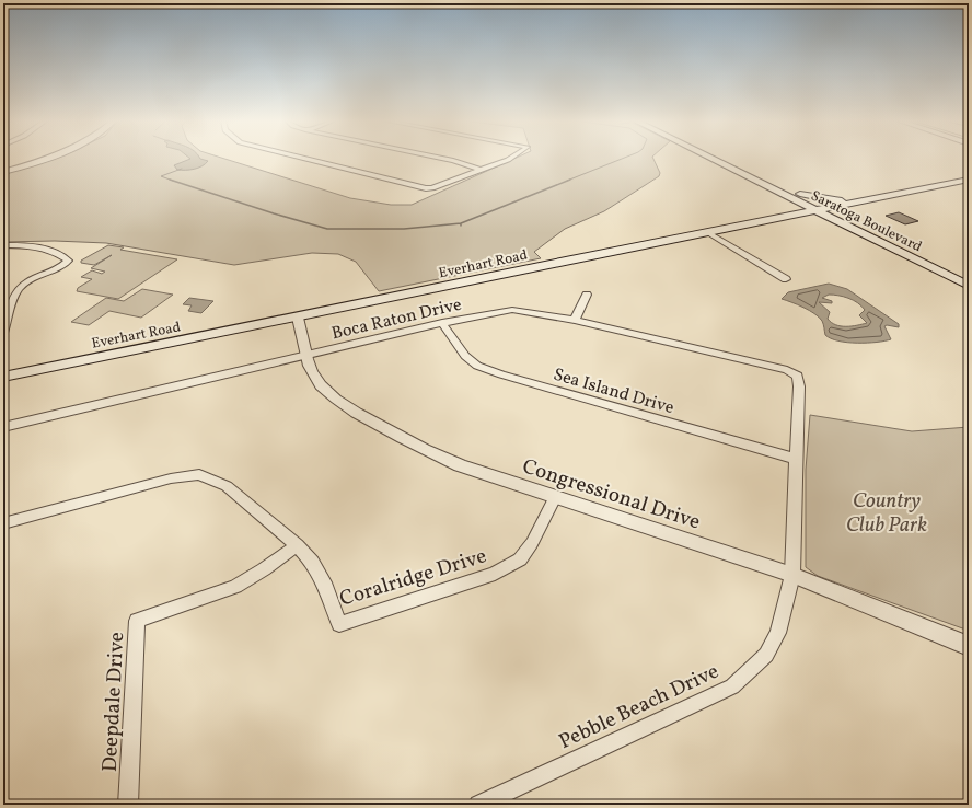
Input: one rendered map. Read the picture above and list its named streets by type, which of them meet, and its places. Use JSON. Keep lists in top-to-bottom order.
{
  "streets": {
    "main road": ["Saratoga Boulevard", "Everhart Road"],
    "street": [
      "Boca Raton Drive",
      "Sea Island Drive",
      "Congressional Drive",
      "Coralridge Drive",
      "Deepdale Drive",
      "Pebble Beach Drive"
    ]
  },
  "crossings": [
    ["Saratoga Boulevard", "Everhart Road"],
    ["Everhart Road", "Congressional Drive"],
    ["Boca Raton Drive", "Sea Island Drive"],
    ["Boca Raton Drive", "Congressional Drive"],
    ["Boca Raton Drive", "Pebble Beach Drive"],
    ["Sea Island Drive", "Pebble Beach Drive"],
    ["Congressional Drive", "Coralridge Drive"],
    ["Congressional Drive", "Pebble Beach Drive"],
    ["Coralridge Drive", "Deepdale Drive"]
  ],
  "parks": ["Country Club Park"]
}
